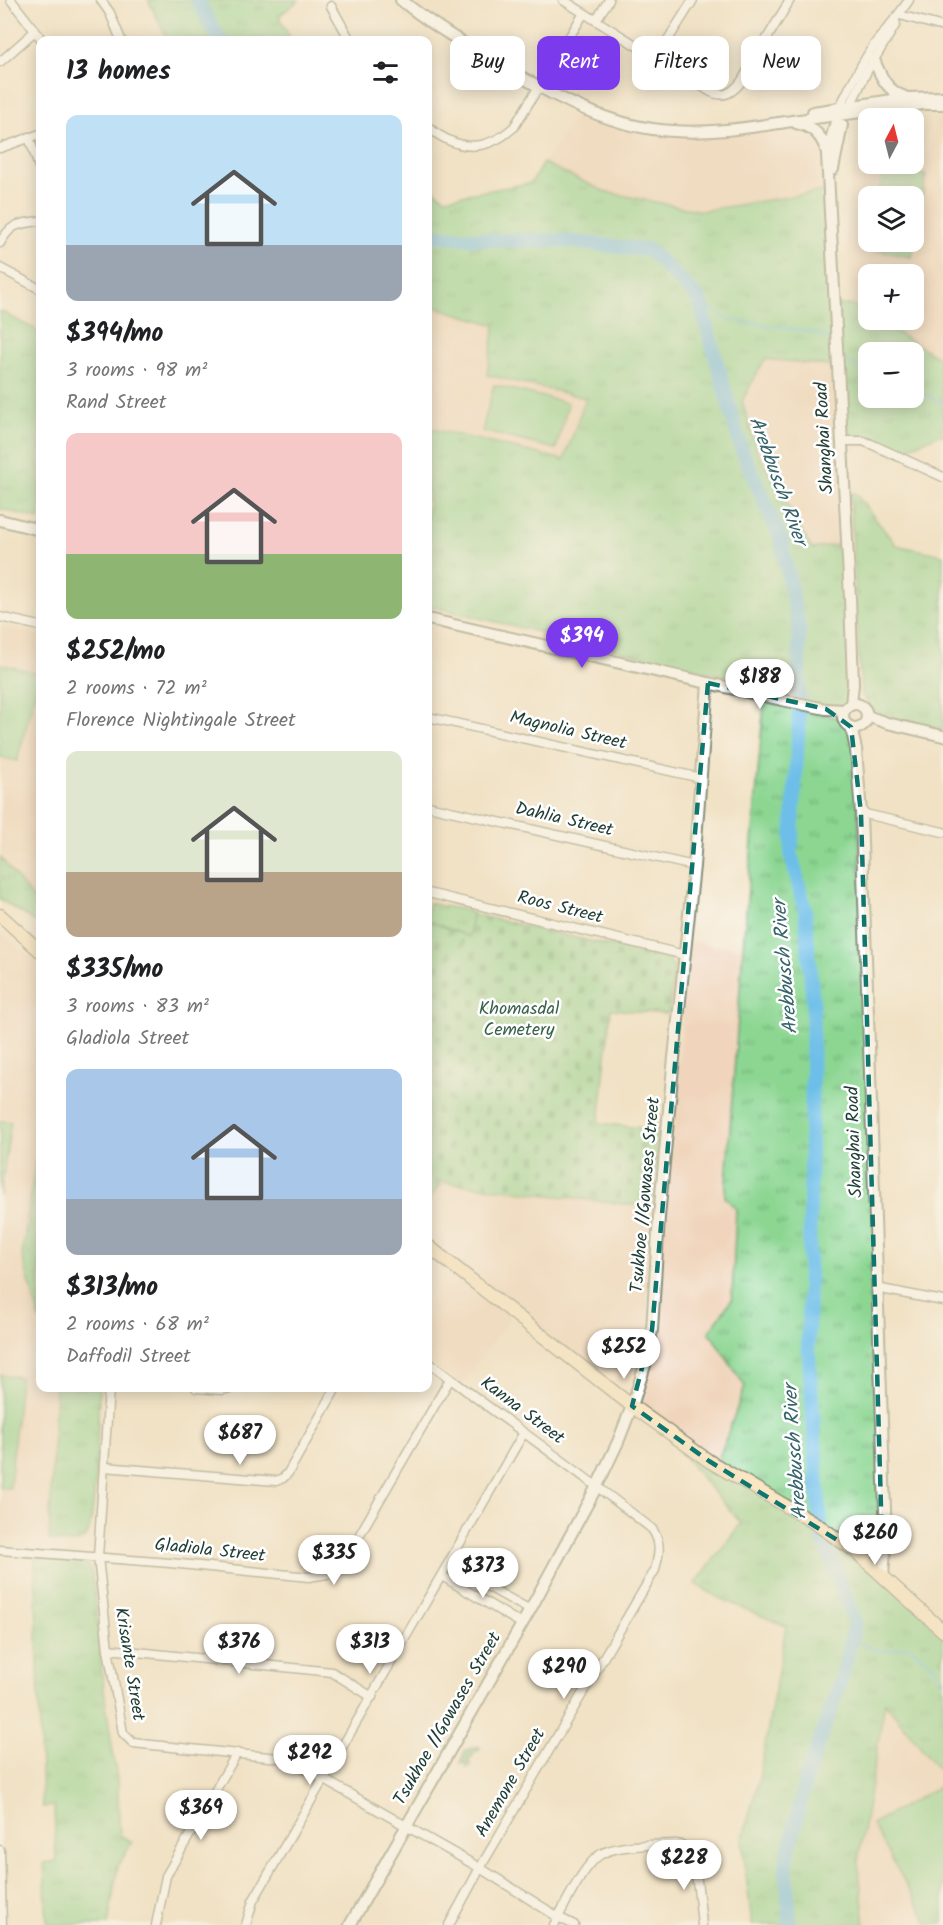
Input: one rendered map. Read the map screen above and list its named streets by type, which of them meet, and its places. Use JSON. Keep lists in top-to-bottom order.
{
  "streets": {
    "street": [
      "Shanghai Road",
      "Magnolia Street",
      "Dahlia Street",
      "Roos Street",
      "Tsukhoe //Gowases Street",
      "Kanna Street",
      "Gladiola Street",
      "Krisante Street",
      "Anemone Street"
    ]
  },
  "crossings": [
    ["Magnolia Street", "Tsukhoe //Gowases Street"],
    ["Dahlia Street", "Tsukhoe //Gowases Street"],
    ["Roos Street", "Tsukhoe //Gowases Street"],
    ["Tsukhoe //Gowases Street", "Kanna Street"],
    ["Tsukhoe //Gowases Street", "Krisante Street"],
    ["Tsukhoe //Gowases Street", "Anemone Street"],
    ["Kanna Street", "Gladiola Street"],
    ["Kanna Street", "Anemone Street"],
    ["Gladiola Street", "Krisante Street"],
    ["Krisante Street", "Anemone Street"]
  ],
  "water": ["Arebbusch River"],
  "parks": ["Khomasdal Cemetery"],
  "north": "top",
  "page": {
    "chip": [
      "Buy",
      "Rent",
      "Filters",
      "New"
    ],
    "heading": "13 homes",
    "map_buttons": ["+", "−"],
    "list": [
      {
        "name": "$394/mo",
        "note": "3 rooms · 98 m² · Rand Street"
      },
      {
        "name": "$252/mo",
        "note": "2 rooms · 72 m² · Florence Nightingale Street"
      },
      {
        "name": "$335/mo",
        "note": "3 rooms · 83 m² · Gladiola Street"
      },
      {
        "name": "$313/mo",
        "note": "2 rooms · 68 m² · Daffodil Street"
      }
    ],
    "price": [
      "$394",
      "$188",
      "$252",
      "$687",
      "$260",
      "$335",
      "$373",
      "$376",
      "$313",
      "$290",
      "$292",
      "$369",
      "$228"
    ]
  }
}
